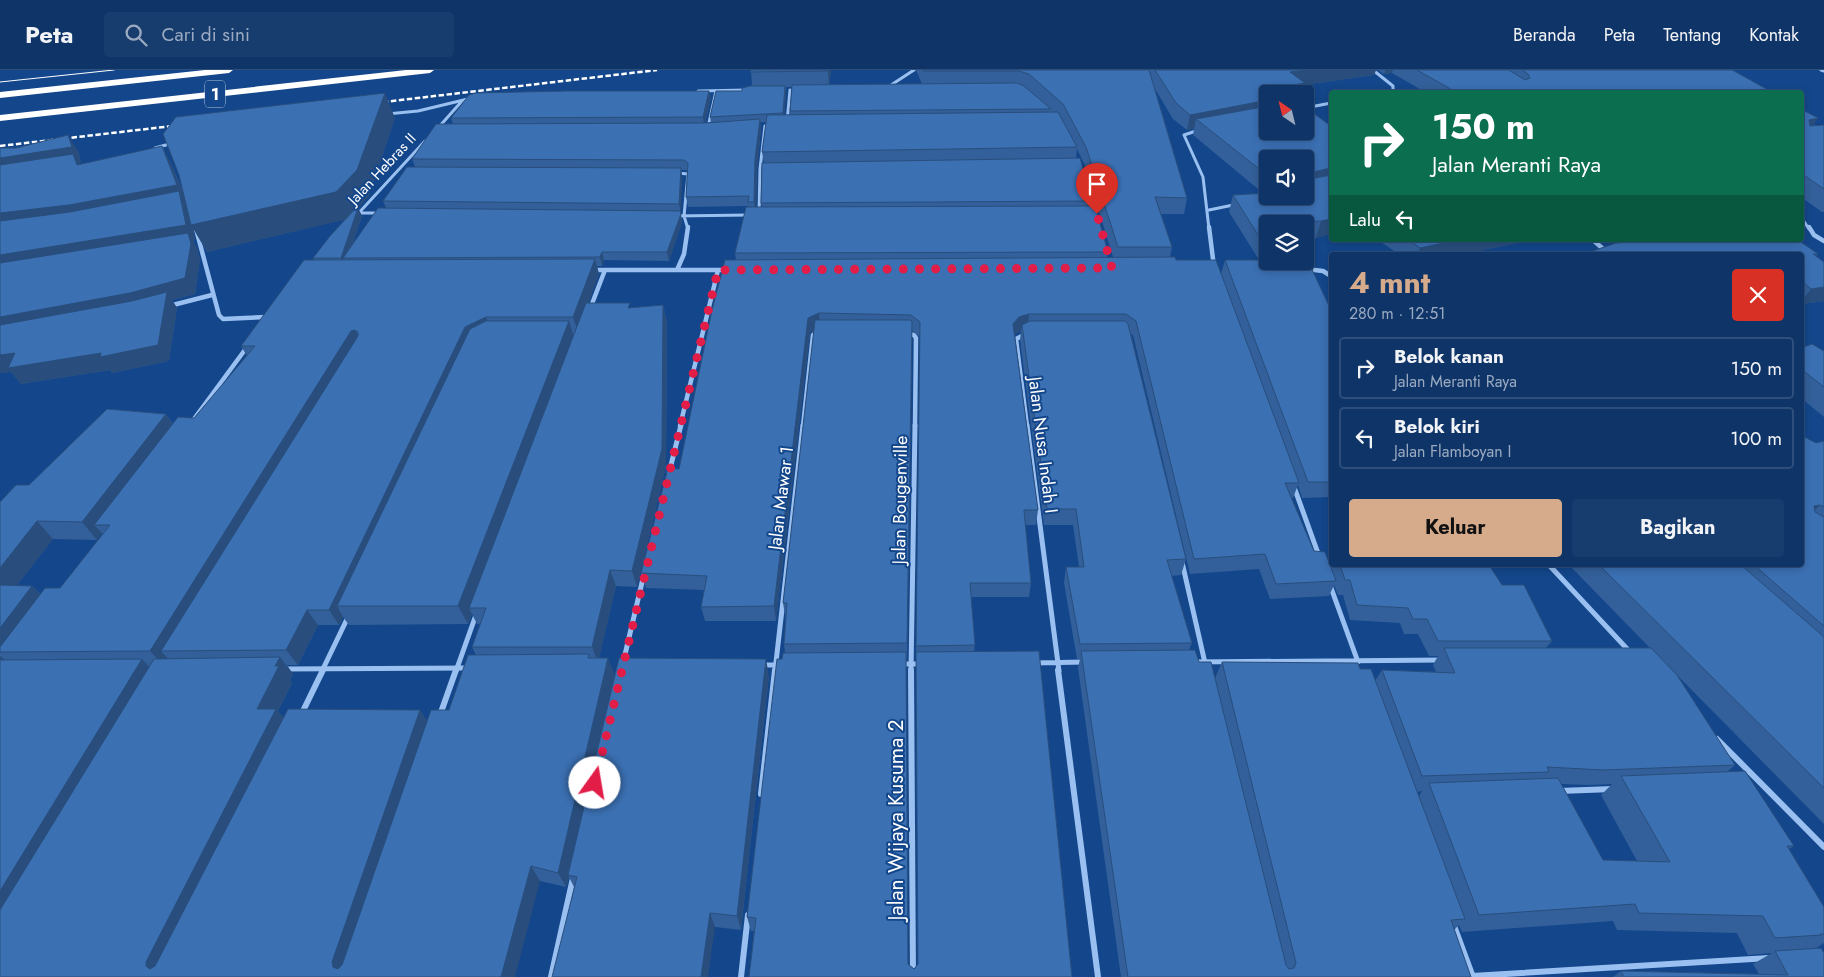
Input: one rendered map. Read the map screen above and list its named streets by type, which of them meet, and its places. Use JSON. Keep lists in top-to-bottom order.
{
  "streets": {
    "highway": ["1"],
    "street": [
      "Jalan Hebras II",
      "Jalan Nusa Indah I",
      "Jalan Mawar 1",
      "Jalan Bougenville",
      "Jalan Wijaya Kusuma 2"
    ]
  },
  "crossings": [
    ["Jalan Bougenville", "Jalan Wijaya Kusuma 2"]
  ],
  "north": "top left",
  "page": {
    "header": "Peta",
    "search": "Cari di sini",
    "nav": [
      "Beranda",
      "Peta",
      "Tentang",
      "Kontak"
    ],
    "turn": ["150 m", "Jalan Meranti Raya"],
    "then": "Lalu",
    "heading": ["4 mnt", "280 m · 12:51"],
    "list": [
      {
        "name": "Belok kanan",
        "note": "Jalan Meranti Raya",
        "value": "150 m"
      },
      {
        "name": "Belok kiri",
        "note": "Jalan Flamboyan I",
        "value": "100 m"
      }
    ],
    "buttons": ["Keluar", "Bagikan"]
  }
}
